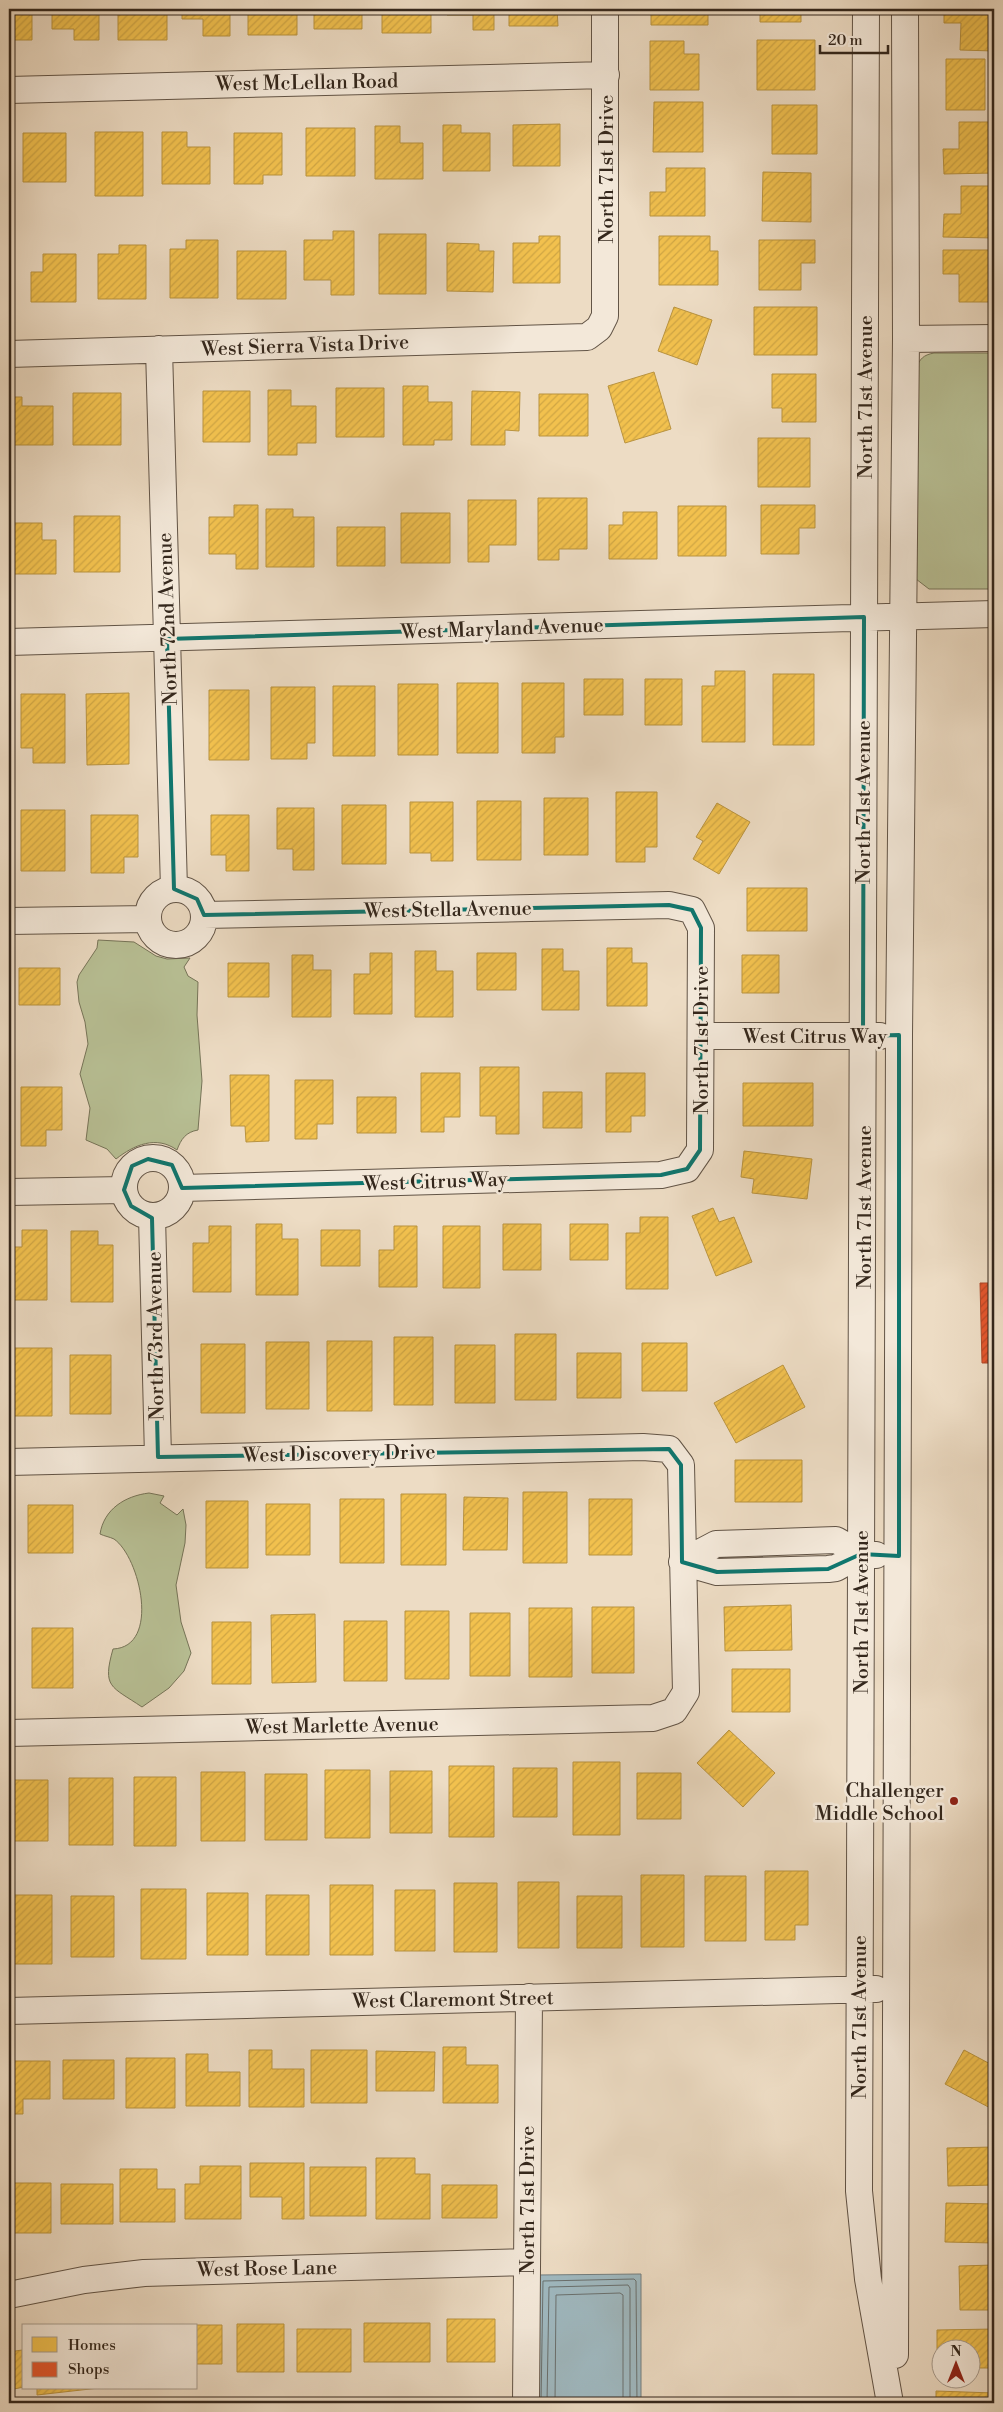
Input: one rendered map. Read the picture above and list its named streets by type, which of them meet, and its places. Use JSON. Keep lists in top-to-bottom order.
{
  "streets": {
    "street": [
      "West McLellan Road",
      "North 71st Drive",
      "West Sierra Vista Drive",
      "North 71st Avenue",
      "North 72nd Avenue",
      "West Maryland Avenue",
      "West Stella Avenue",
      "West Citrus Way",
      "North 73rd Avenue",
      "West Discovery Drive",
      "West Marlette Avenue",
      "West Claremont Street",
      "West Rose Lane"
    ]
  },
  "crossings": [
    ["West McLellan Road", "North 71st Drive"],
    ["North 71st Drive", "West Sierra Vista Drive"],
    ["North 71st Drive", "West Stella Avenue"],
    ["North 71st Drive", "West Citrus Way"],
    ["North 71st Drive", "West Claremont Street"],
    ["North 71st Drive", "West Rose Lane"],
    ["West Sierra Vista Drive", "North 72nd Avenue"],
    ["North 71st Avenue", "West Maryland Avenue"],
    ["North 71st Avenue", "West Citrus Way"],
    ["North 71st Avenue", "West Claremont Street"],
    ["North 72nd Avenue", "West Maryland Avenue"],
    ["North 72nd Avenue", "West Stella Avenue"],
    ["West Citrus Way", "North 73rd Avenue"],
    ["North 73rd Avenue", "West Discovery Drive"],
    ["West Discovery Drive", "West Marlette Avenue"]
  ],
  "places": ["Challenger Middle School"],
  "legend": ["Homes", "Shops"],
  "scale_bar": "20 m",
  "north": "top"
}
